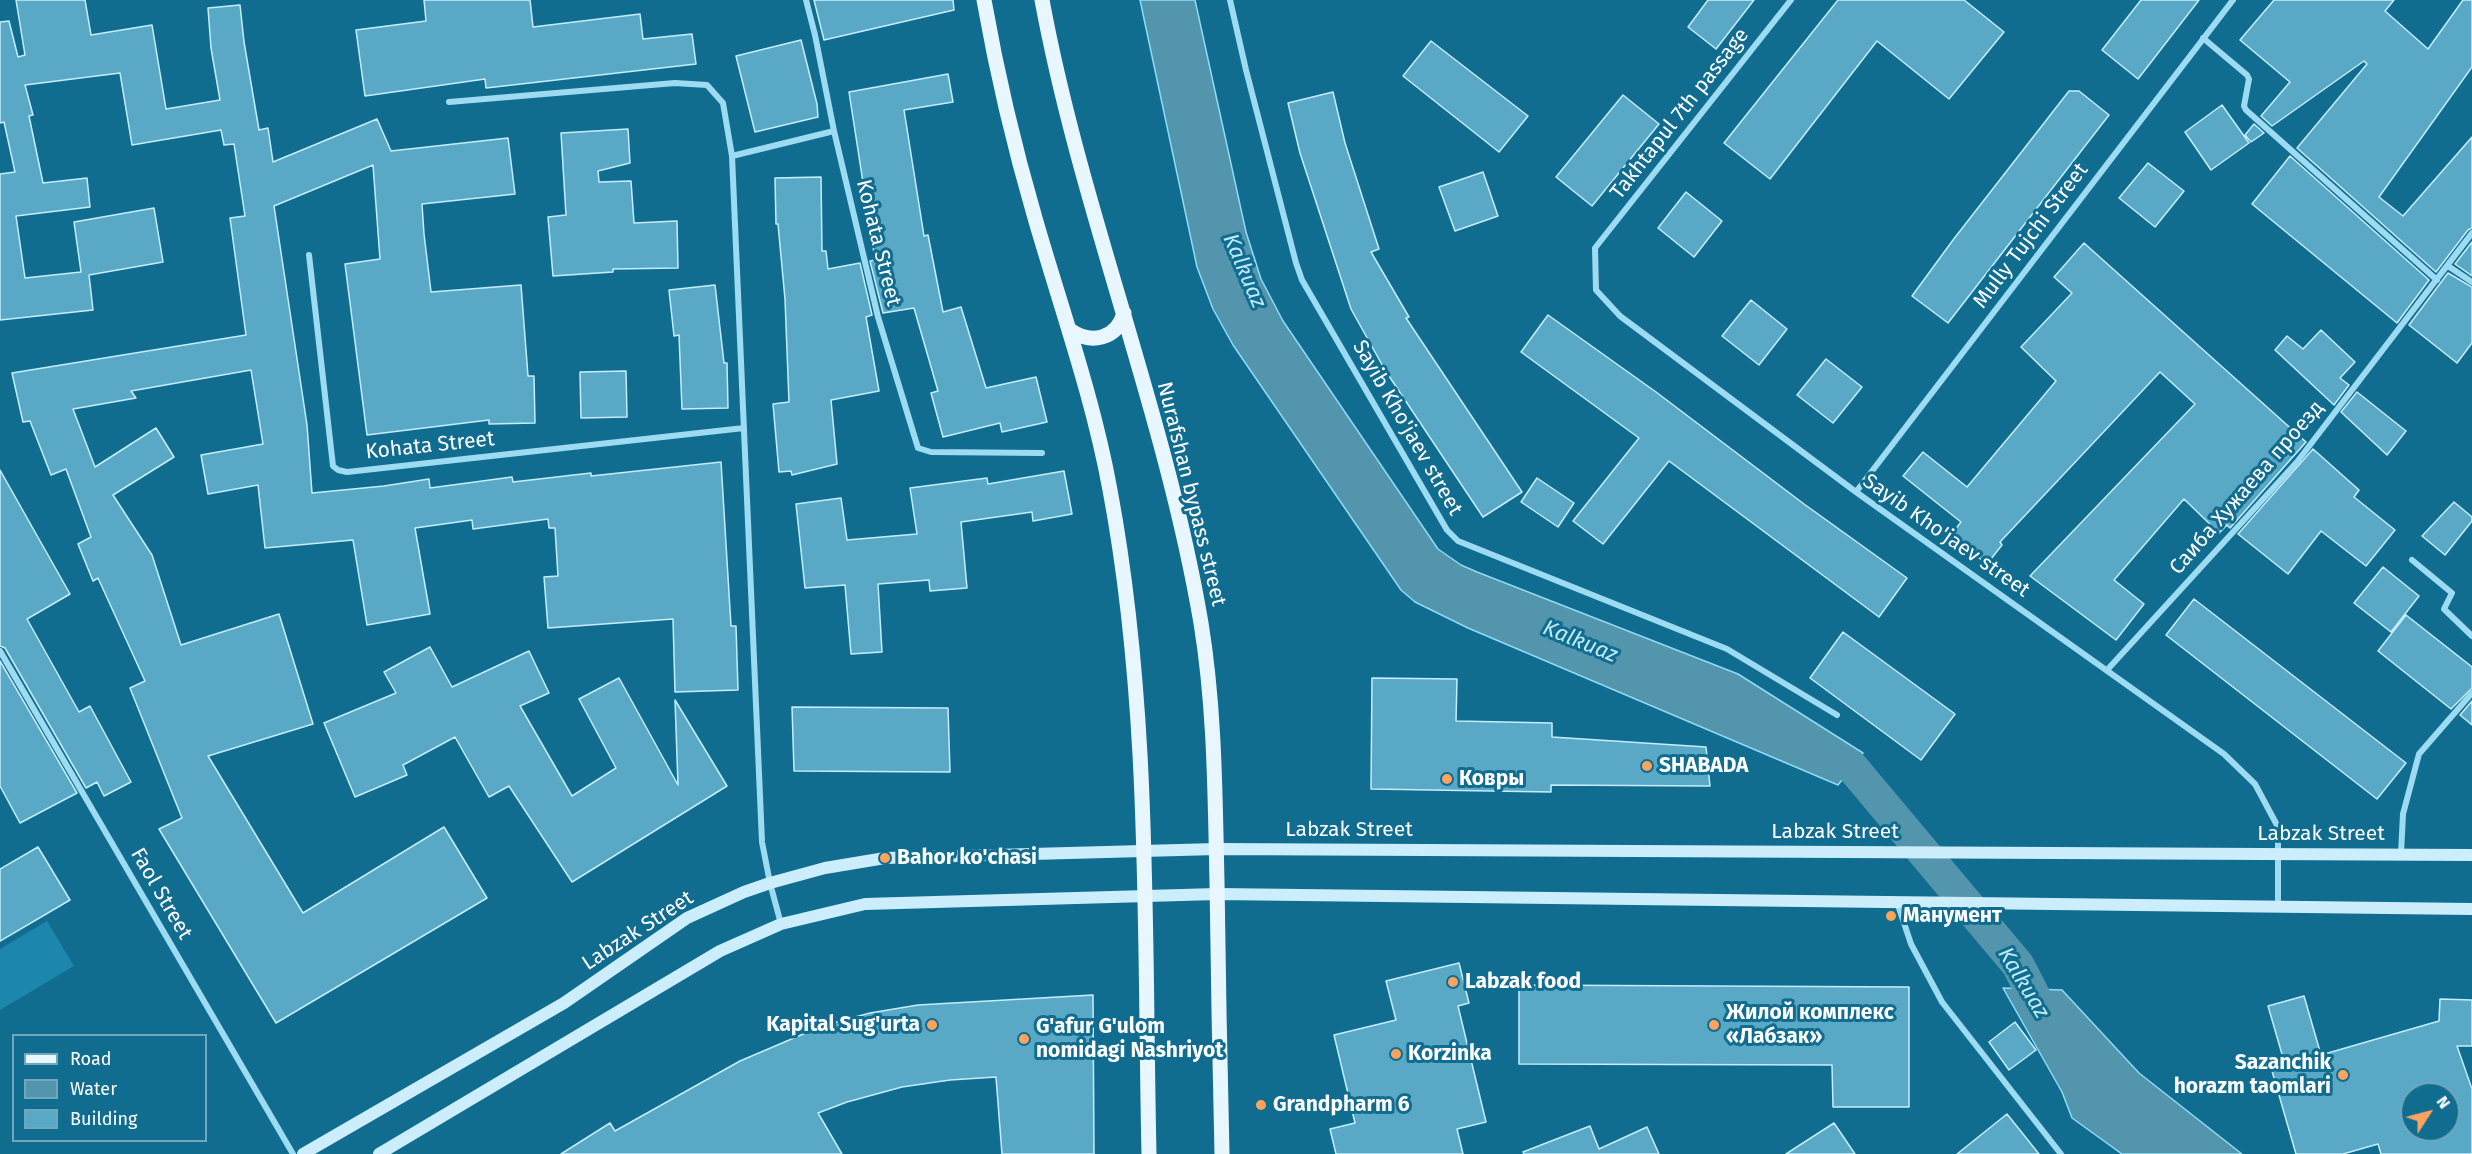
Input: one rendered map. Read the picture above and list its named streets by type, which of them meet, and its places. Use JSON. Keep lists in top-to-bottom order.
{
  "streets": {
    "main road": ["Nurafshan bypass street", "Labzak Street"],
    "street": [
      "Takhtapul 7th passage",
      "Mully Tujchi Street",
      "Kohata Street",
      "Sayib Kho'jaev street",
      "Саиба Хужаева проезд",
      "Faol Street"
    ]
  },
  "crossings": [
    ["Takhtapul 7th passage", "Sayib Kho'jaev street"],
    ["Mully Tujchi Street", "Sayib Kho'jaev street"],
    ["Sayib Kho'jaev street", "Саиба Хужаева проезд"],
    ["Sayib Kho'jaev street", "Labzak Street"],
    ["Nurafshan bypass street", "Labzak Street"]
  ],
  "water": ["Kalkuaz"],
  "places": [
    "SHABADA",
    "Ковры",
    "Bahor ko'chasi",
    "Манумент",
    "Labzak food",
    "Kapital Sug'urta",
    "Жилой комплекс «Лабзак»",
    "G'afur G'ulom nomidagi Nashriyot",
    "Korzinka",
    "Sazanchik horazm taomlari",
    "Grandpharm 6"
  ],
  "legend": ["Road", "Water", "Building"],
  "north": "top right"
}
